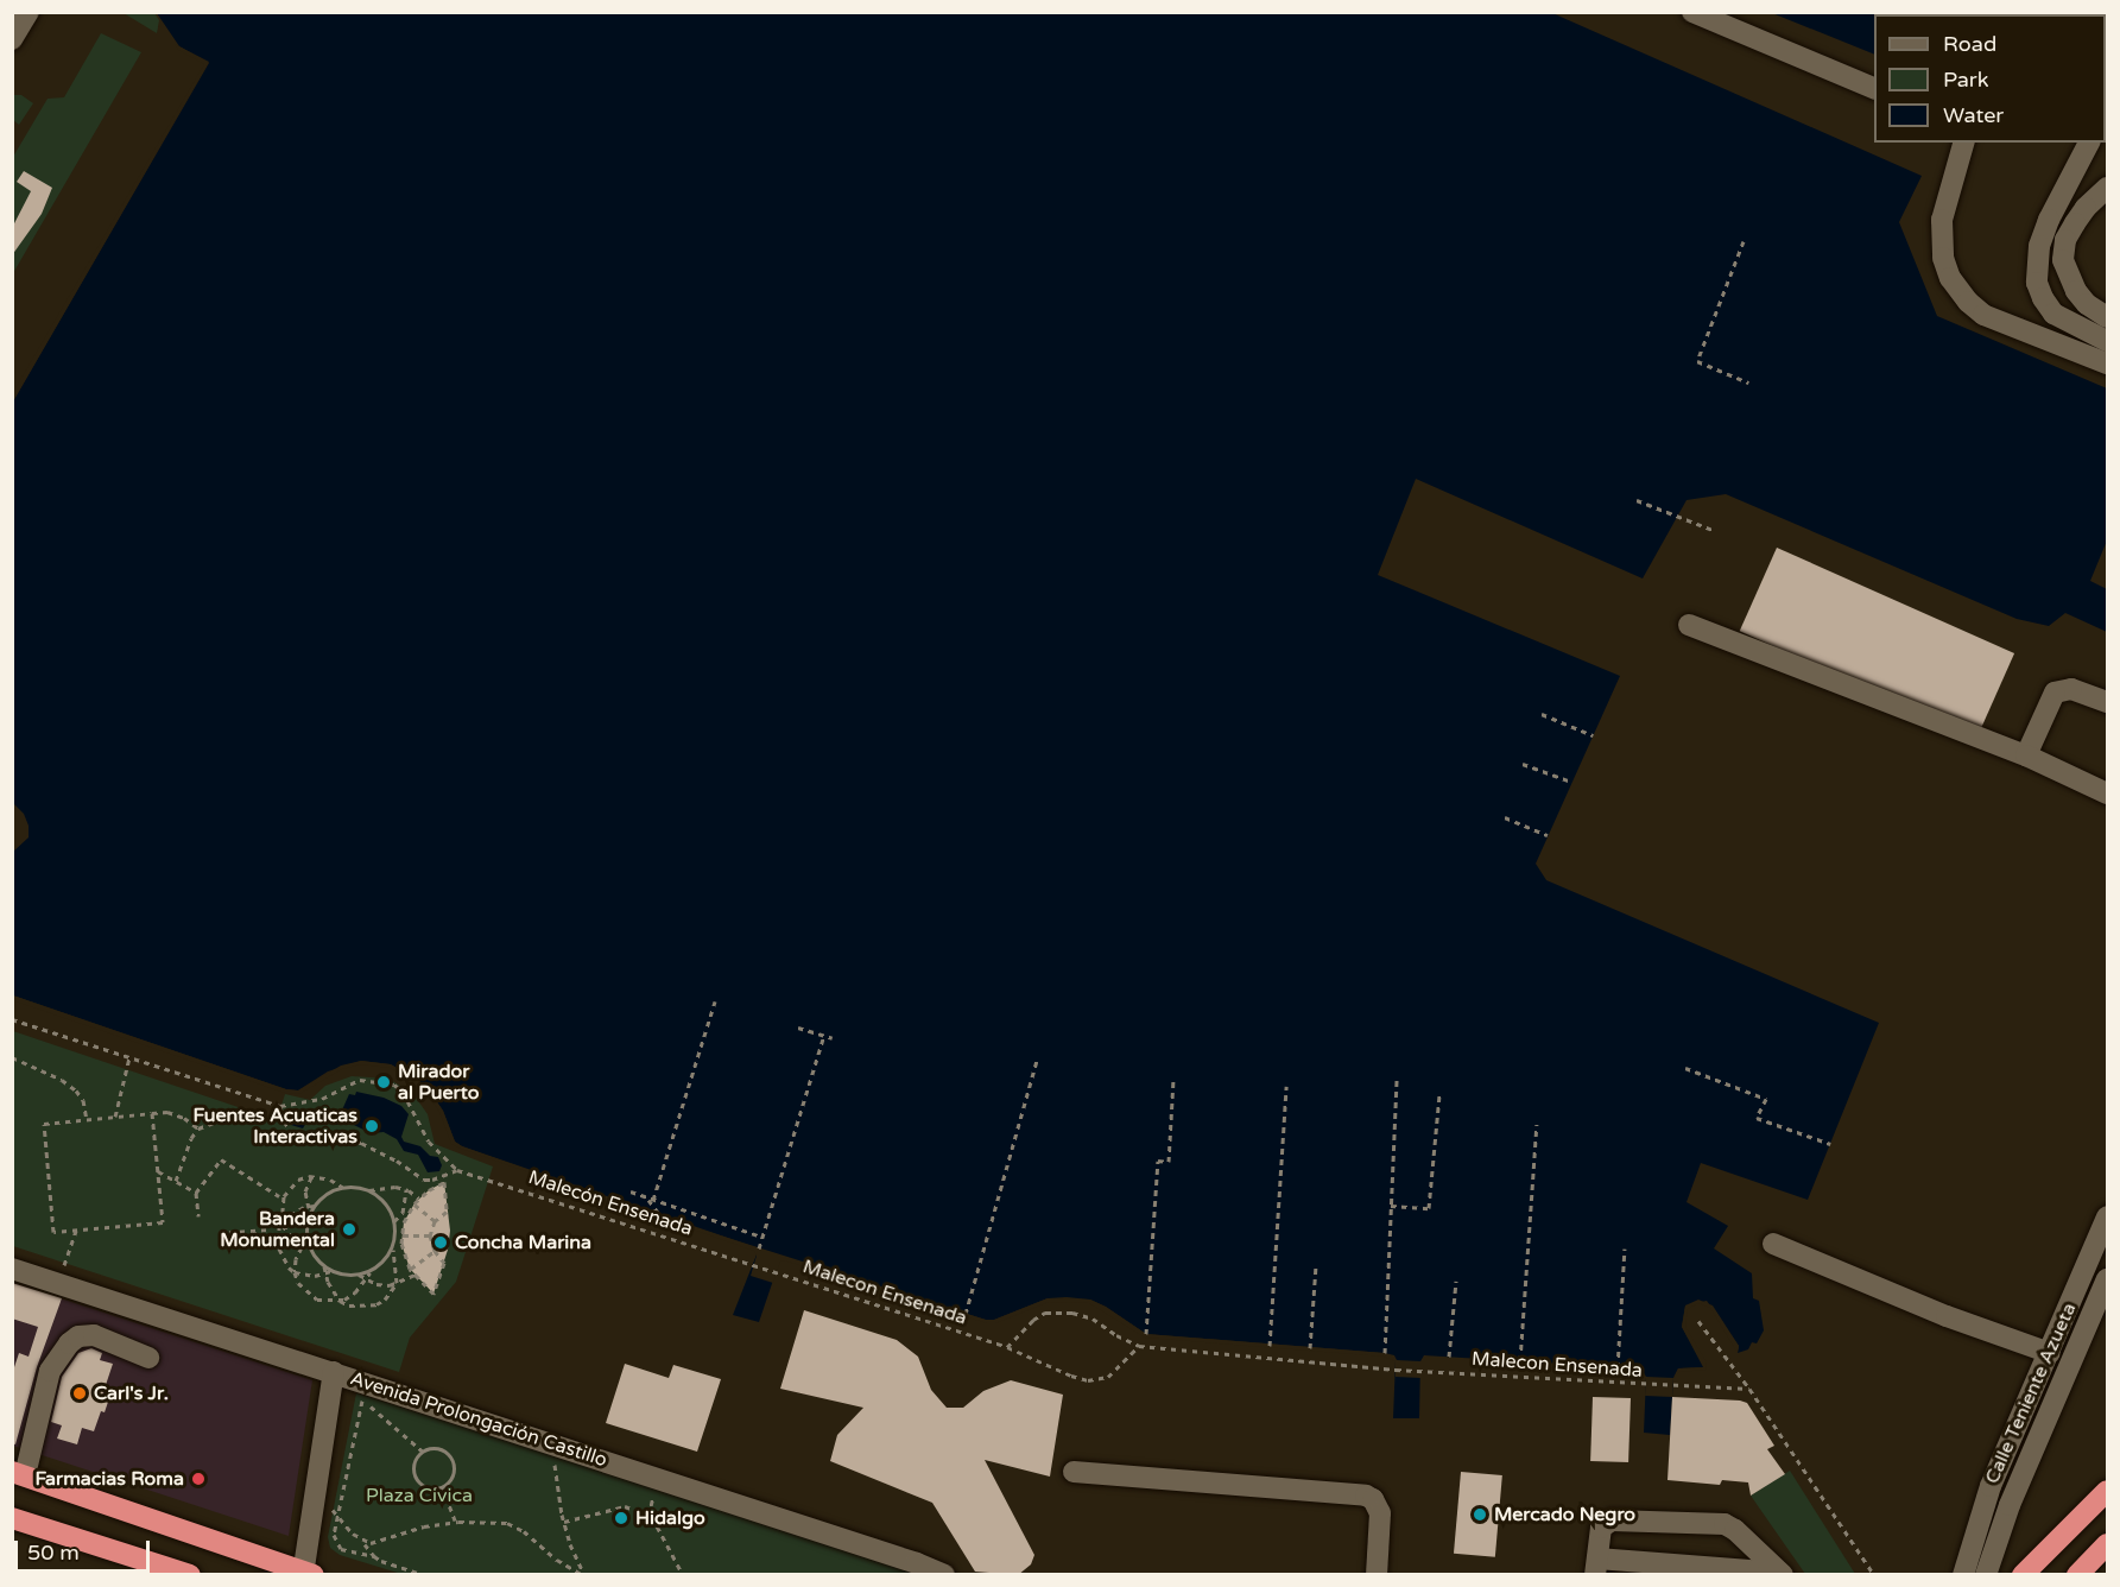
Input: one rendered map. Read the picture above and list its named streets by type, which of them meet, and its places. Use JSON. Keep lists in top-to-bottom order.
{
  "streets": {
    "street": ["Calle Teniente Azueta", "Avenida Prolongación Castillo"],
    "path": ["Malecón Ensenada", "Malecon Ensenada"]
  },
  "crossings": [
    ["Malecón Ensenada", "Malecon Ensenada"]
  ],
  "parks": ["Plaza Civica"],
  "places": [
    "Mirador al Puerto",
    "Fuentes Acuaticas Interactivas",
    "Bandera Monumental",
    "Concha Marina",
    "Carl's Jr.",
    "Farmacias Roma",
    "Mercado Negro",
    "Hidalgo"
  ],
  "legend": ["Road", "Park", "Water"],
  "scale_bar": "50 m"
}
